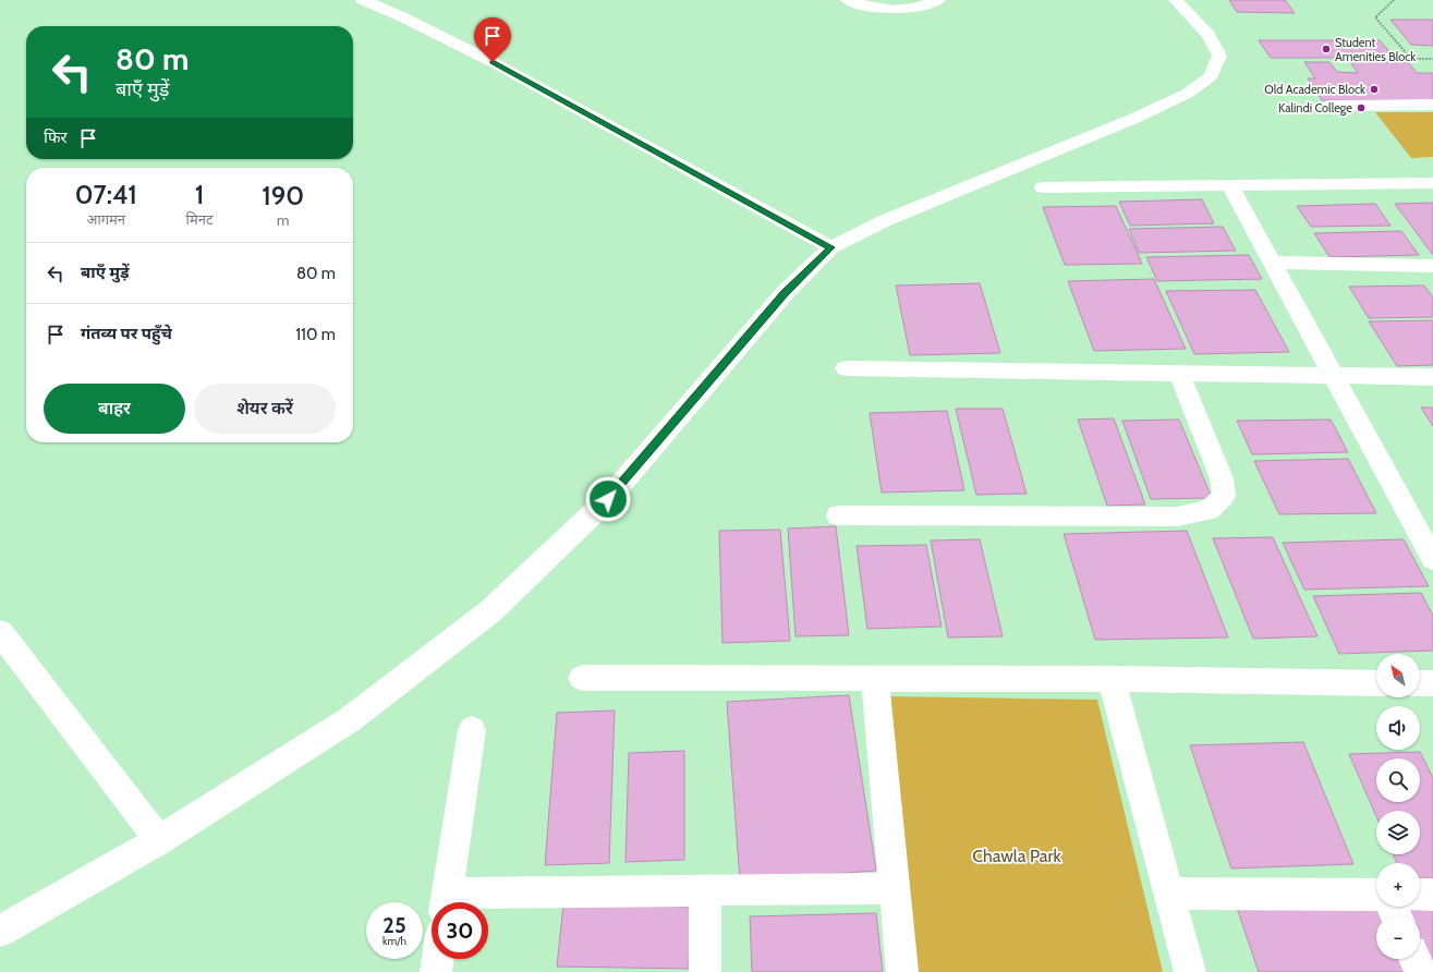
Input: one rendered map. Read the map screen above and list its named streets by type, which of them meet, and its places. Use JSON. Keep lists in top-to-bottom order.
{
  "parks": ["Chawla Park"],
  "places": ["Student Amenities Block", "Old Academic Block", "Kalindi College"],
  "north": "top left",
  "page": {
    "turn": ["80 m", "बाएँ मुड़ें"],
    "then": "फिर",
    "eta": [
      "07:41",
      "आगमन",
      "1",
      "मिनट",
      "190",
      "m"
    ],
    "list": [
      {
        "name": "बाएँ मुड़ें",
        "value": "80 m"
      },
      {
        "name": "गंतव्य पर पहुँचे",
        "value": "110 m"
      }
    ],
    "buttons": ["बाहर", "शेयर करें"],
    "map_buttons": ["+", "−"],
    "speed": "25 km/h",
    "limit": "30"
  }
}
